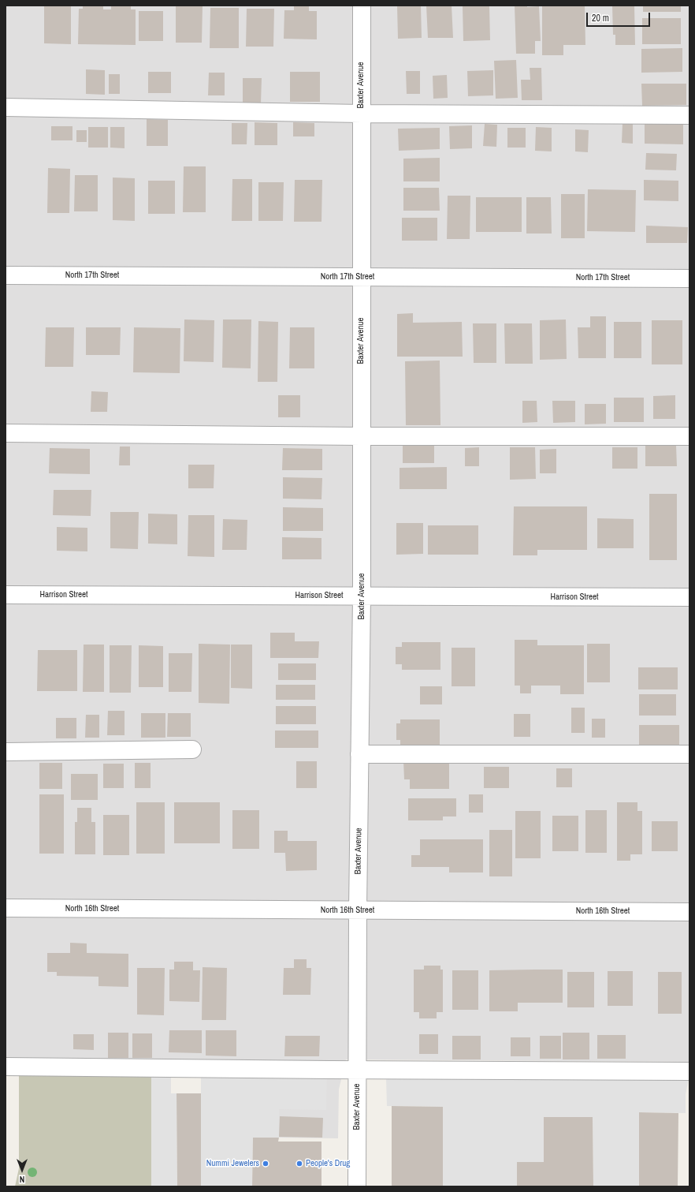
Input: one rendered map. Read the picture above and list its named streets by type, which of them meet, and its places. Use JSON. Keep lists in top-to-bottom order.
{
  "streets": {
    "street": [
      "Baxter Avenue",
      "North 17th Street",
      "Harrison Street",
      "North 16th Street"
    ]
  },
  "crossings": [
    ["Baxter Avenue", "North 17th Street"],
    ["Baxter Avenue", "Harrison Street"],
    ["Baxter Avenue", "North 16th Street"]
  ],
  "places": ["Nummi Jewelers", "People's Drug"],
  "scale_bar": "20 m",
  "north": "bottom"
}
